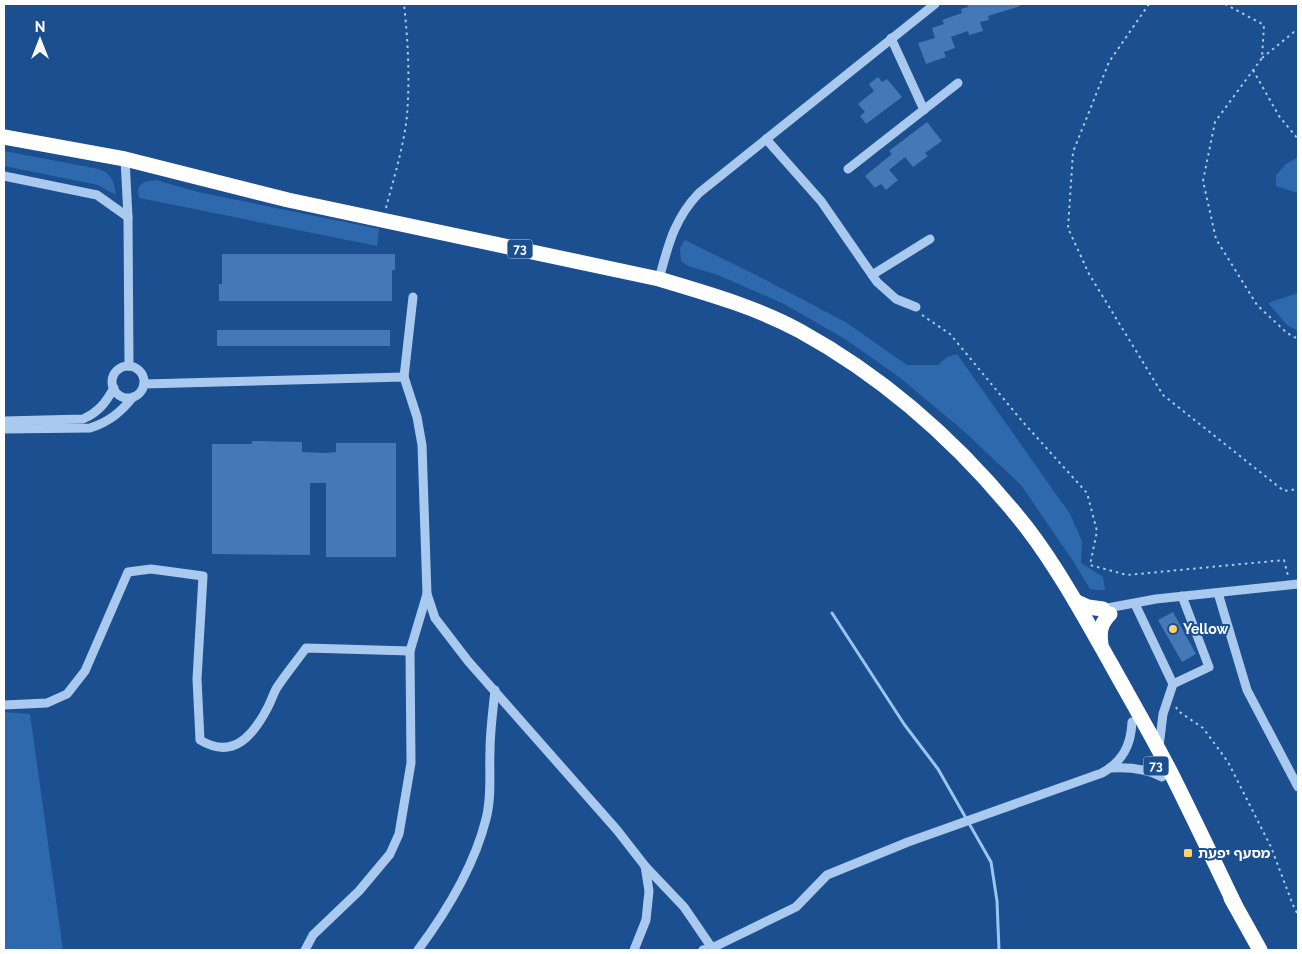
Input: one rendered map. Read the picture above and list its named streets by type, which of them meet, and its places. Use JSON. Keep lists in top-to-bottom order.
{
  "streets": {
    "highway": ["73"]
  },
  "places": {
    "other": ["Yellow"],
    "transit": ["מסעף יפעת"]
  },
  "north": "top"
}
